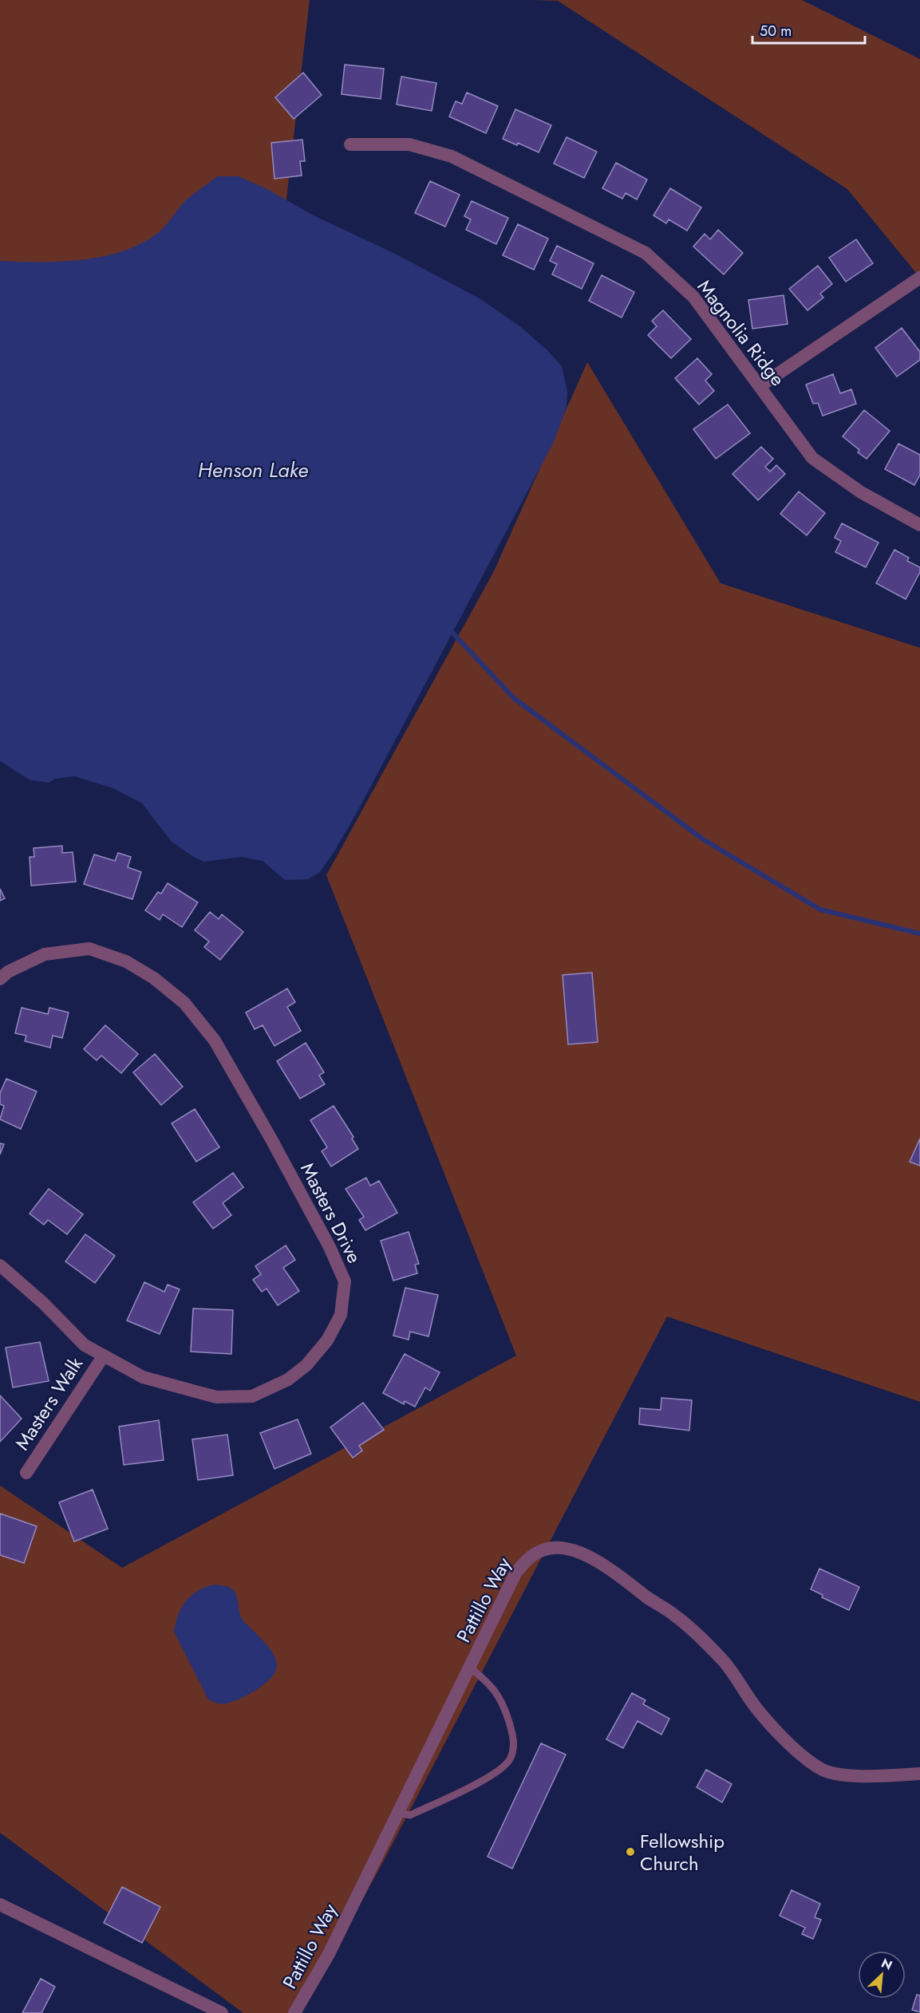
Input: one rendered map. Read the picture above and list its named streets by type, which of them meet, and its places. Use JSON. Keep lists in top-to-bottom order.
{
  "streets": {
    "street": [
      "Magnolia Ridge",
      "Masters Drive",
      "Masters Walk",
      "Pattillo Way"
    ]
  },
  "crossings": [
    ["Masters Drive", "Masters Walk"]
  ],
  "water": ["Henson Lake"],
  "places": ["Fellowship Church"],
  "scale_bar": "50 m",
  "north": "top right"
}
